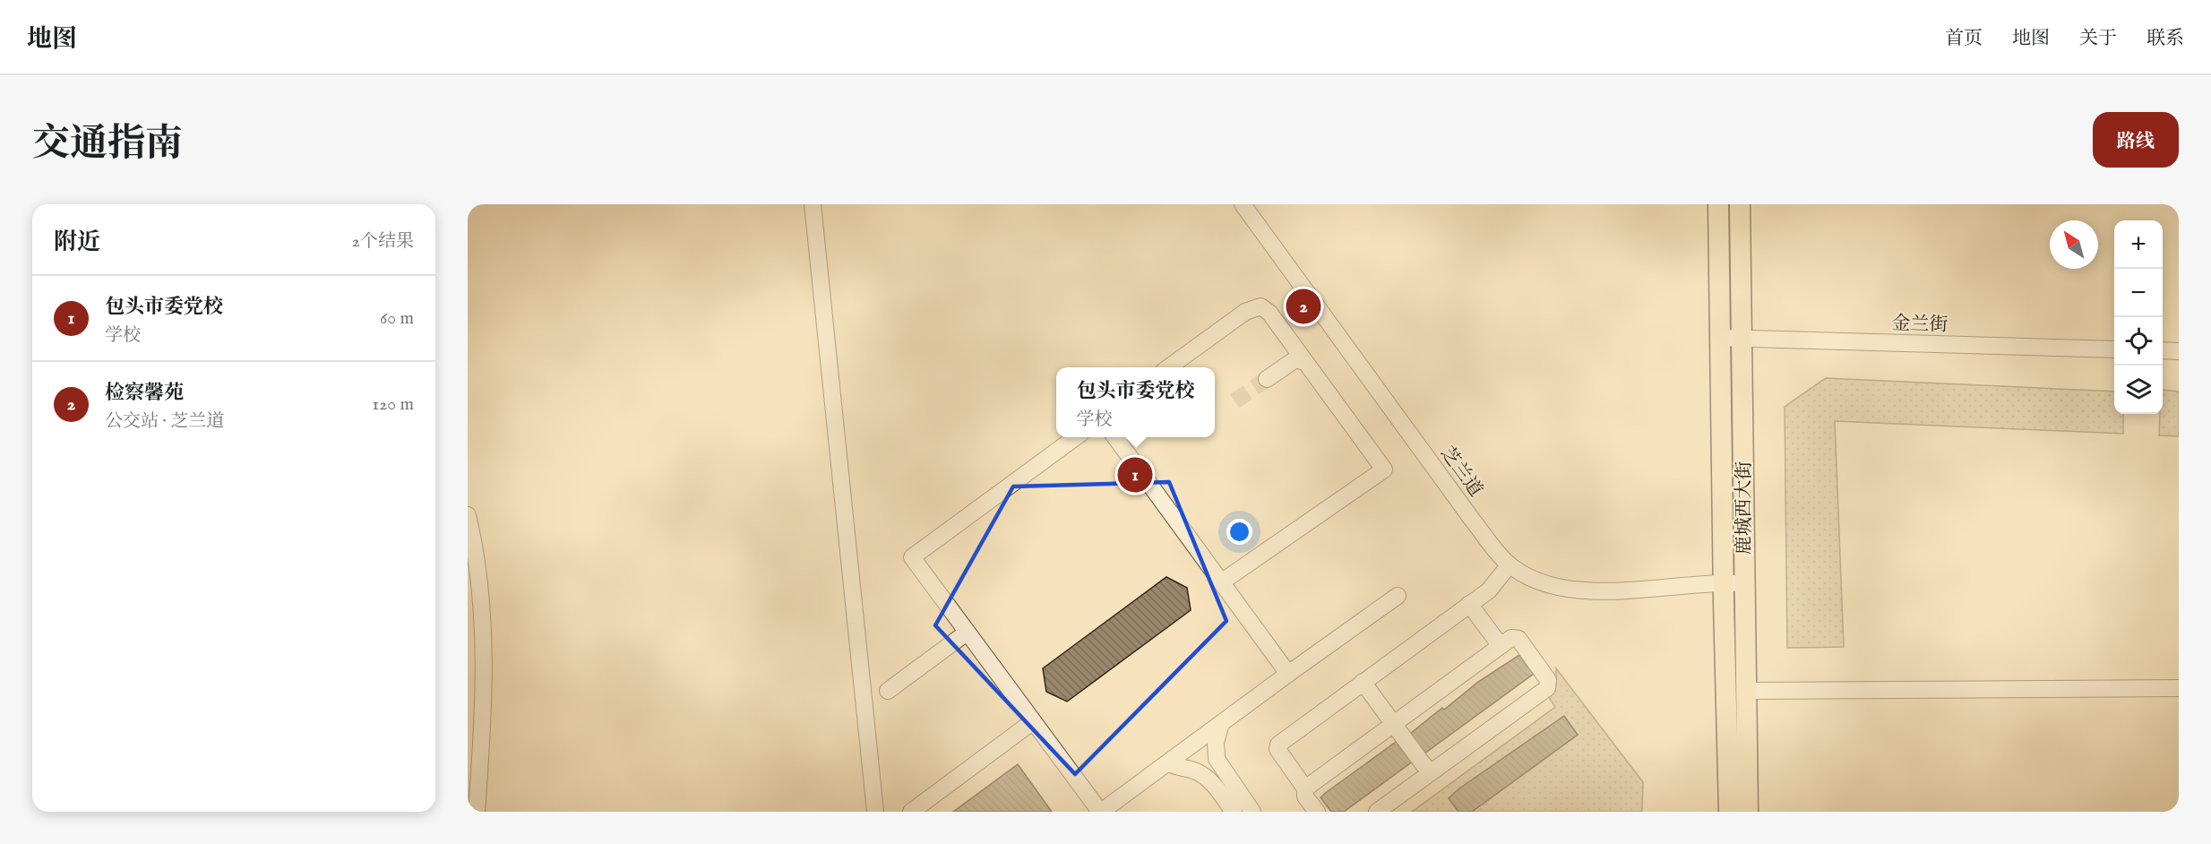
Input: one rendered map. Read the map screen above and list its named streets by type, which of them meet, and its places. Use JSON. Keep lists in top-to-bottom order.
{
  "streets": {
    "main road": ["鹿城西大街"],
    "street": ["金兰街", "芝兰道"]
  },
  "crossings": [
    ["金兰街", "鹿城西大街"],
    ["芝兰道", "鹿城西大街"]
  ],
  "north": "top left",
  "page": {
    "header": "地图",
    "nav": [
      "首页",
      "地图",
      "关于",
      "联系"
    ],
    "title": "交通指南",
    "buttons": "路线",
    "heading": ["附近", "2个结果"],
    "map_buttons": ["+", "−"],
    "list": [
      {
        "mark": "1",
        "name": "包头市委党校",
        "note": "学校",
        "value": "60 m"
      },
      {
        "mark": "2",
        "name": "检察馨苑",
        "note": "公交站 · 芝兰道",
        "value": "120 m"
      }
    ],
    "pins": ["2", "1"],
    "popup": ["包头市委党校", "学校"]
  }
}
